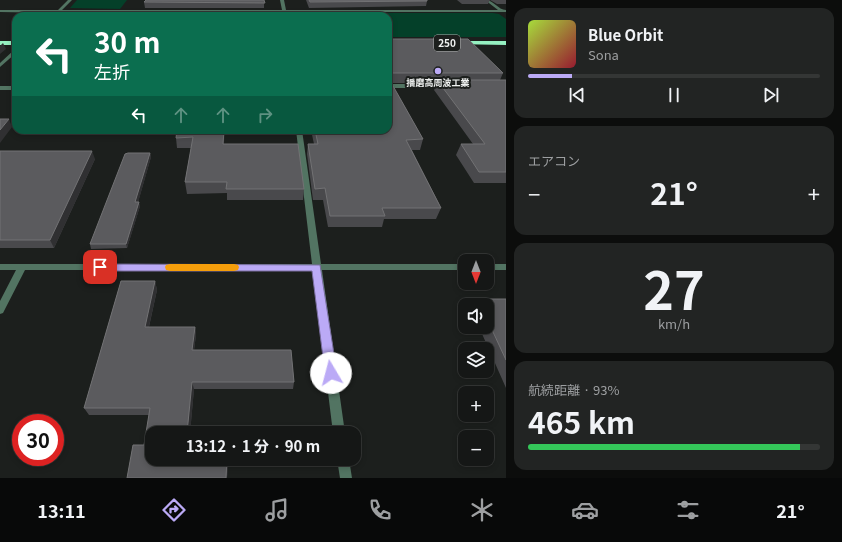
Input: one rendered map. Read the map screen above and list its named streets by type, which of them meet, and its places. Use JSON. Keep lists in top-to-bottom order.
{
  "streets": {
    "highway": ["250"]
  },
  "places": ["播磨高周波工業"],
  "north": "bottom",
  "page": {
    "turn": ["30 m", "左折"],
    "song": ["Blue Orbit", "Sona"],
    "tile": [
      "エアコン",
      ["27", "km/h"],
      ["航続距離 · 93%", "465 km"]
    ],
    "heat": ["−", "21°", "+"],
    "map_buttons": ["+", "−"],
    "limit": "30",
    "trip": "13:12 · 1 分 · 90 m",
    "tabs": ["13:11", "21°"]
  }
}
